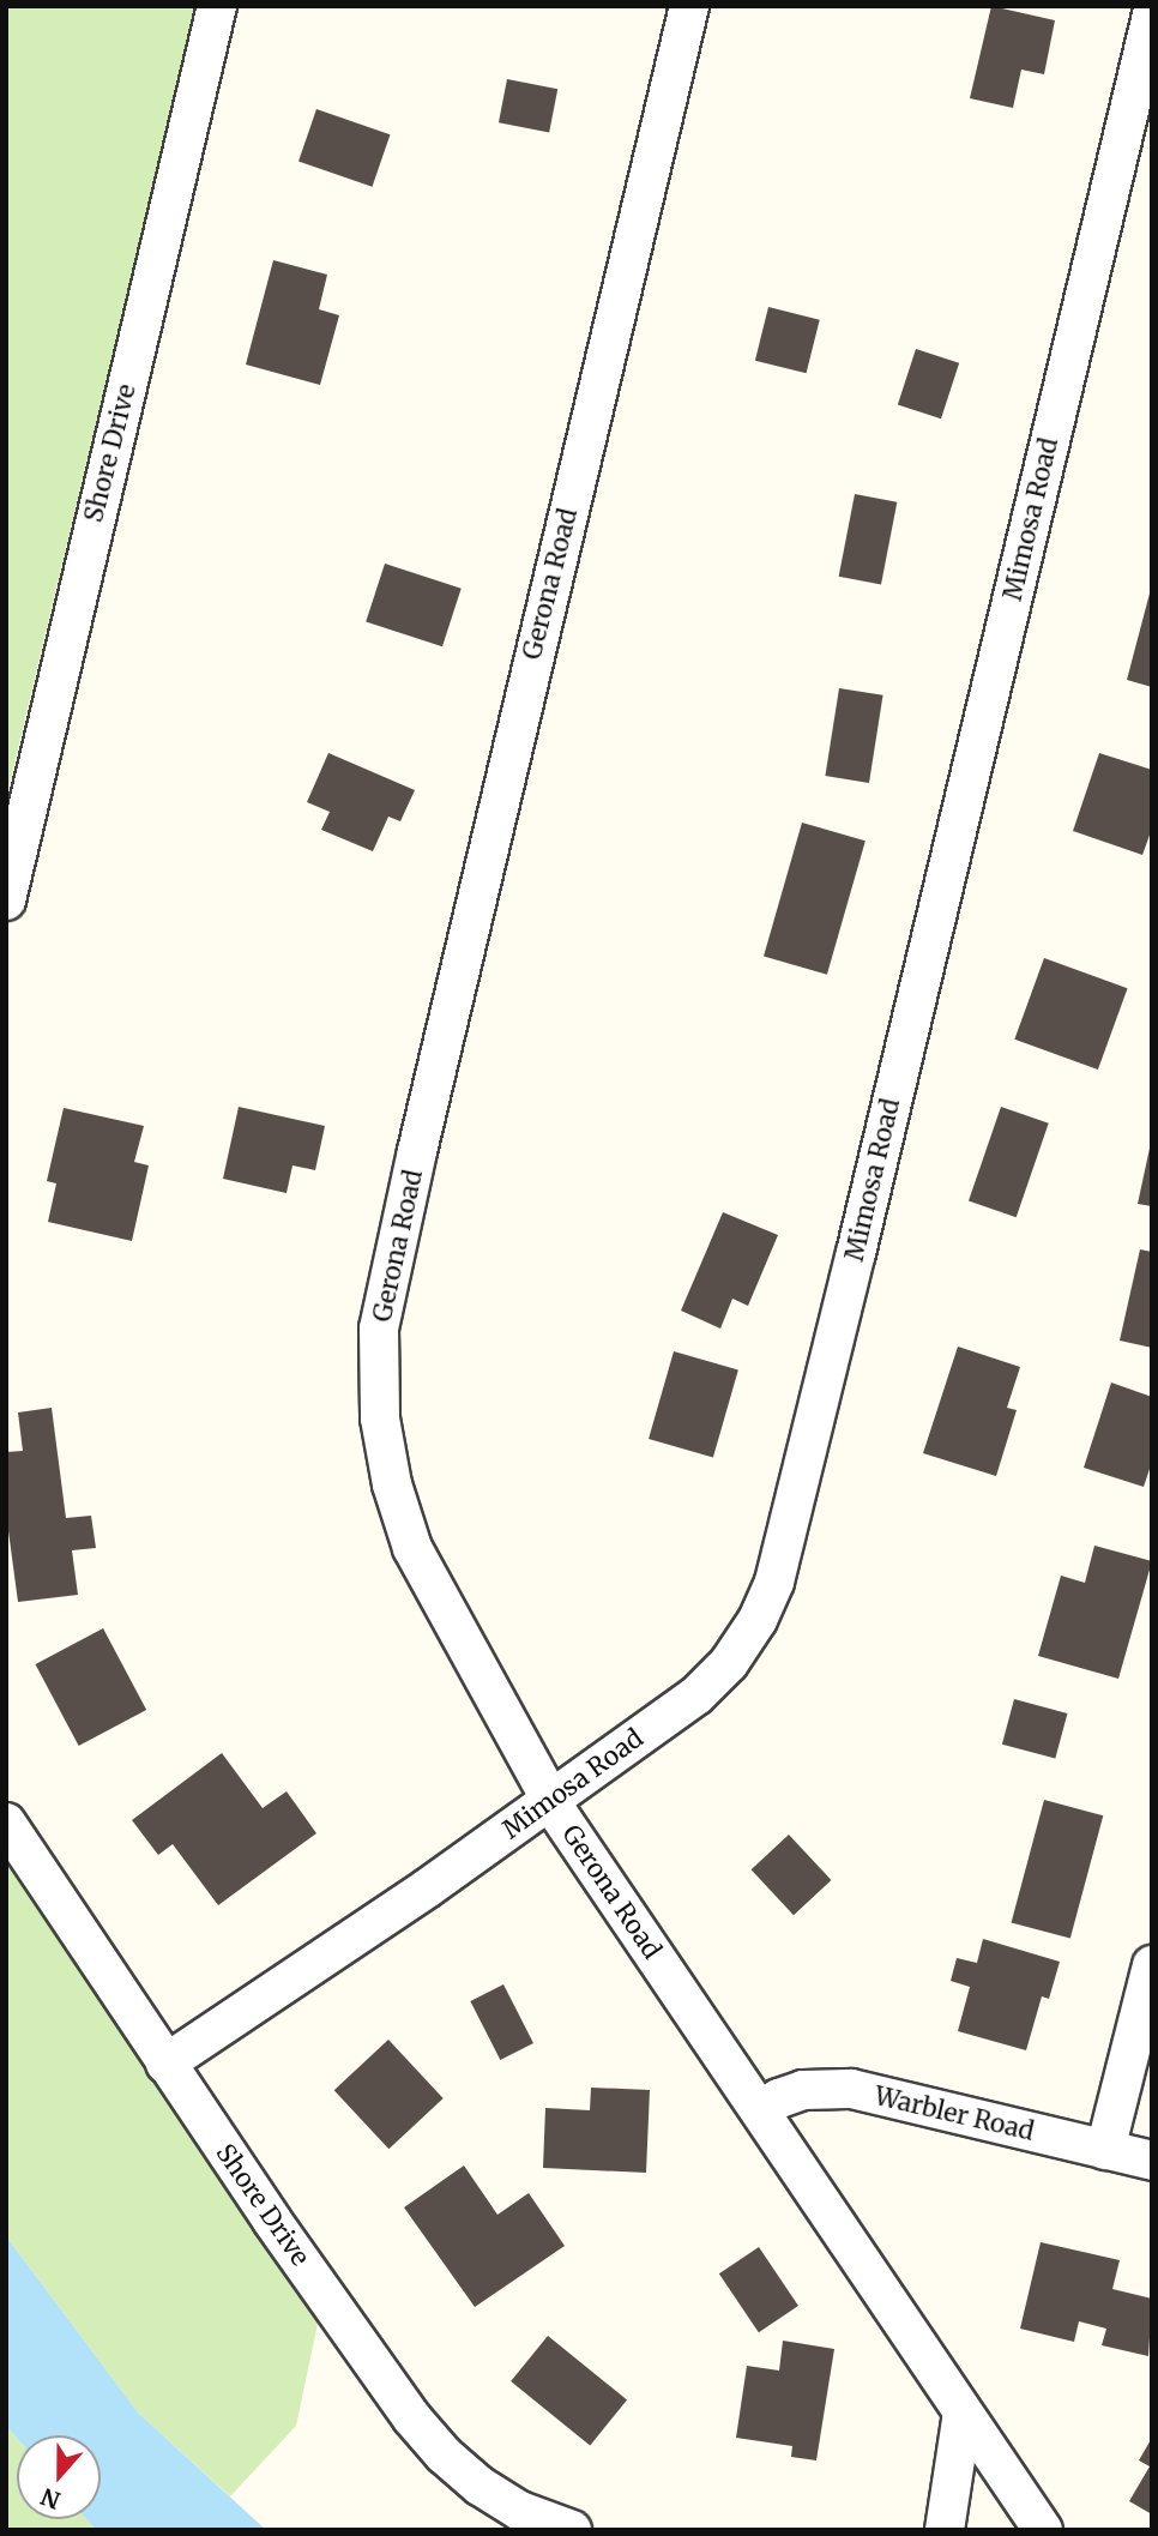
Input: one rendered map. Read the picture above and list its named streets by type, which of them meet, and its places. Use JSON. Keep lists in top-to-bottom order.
{
  "streets": {
    "street": [
      "Shore Drive",
      "Mimosa Road",
      "Gerona Road",
      "Warbler Road"
    ]
  },
  "crossings": [
    ["Shore Drive", "Mimosa Road"],
    ["Mimosa Road", "Gerona Road"],
    ["Gerona Road", "Warbler Road"]
  ],
  "north": "bottom"
}
